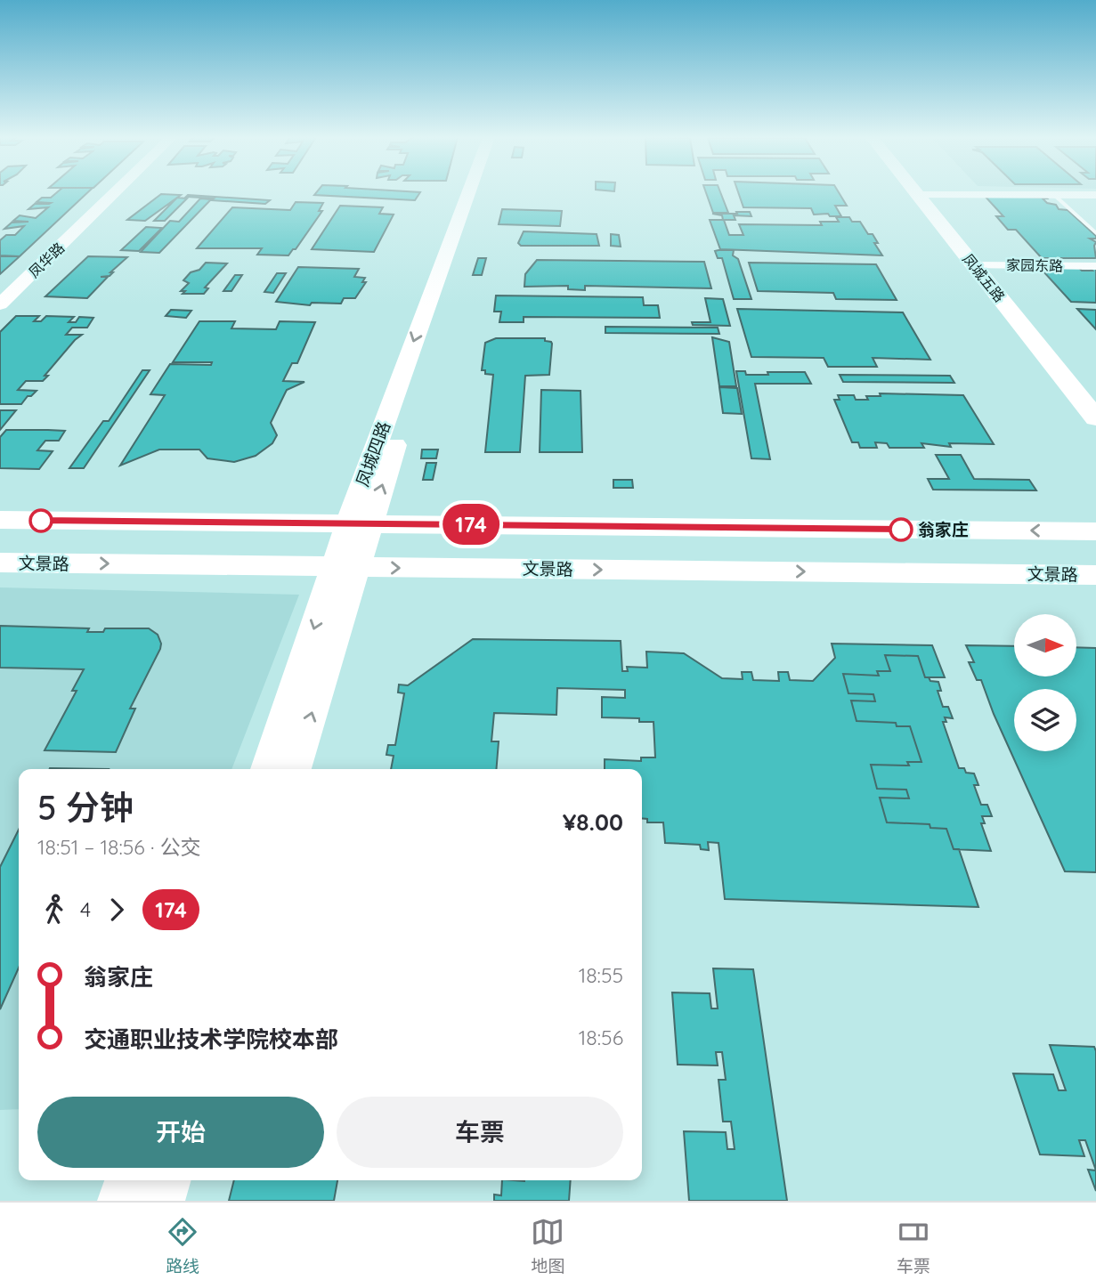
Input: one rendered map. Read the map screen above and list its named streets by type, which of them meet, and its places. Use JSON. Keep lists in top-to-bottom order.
{
  "streets": {
    "main road": ["凤城五路"],
    "street": [
      "凤华路",
      "家园东路",
      "凤城四路",
      "文景路"
    ]
  },
  "crossings": [
    ["家园东路", "凤城五路"],
    ["凤城四路", "文景路"]
  ],
  "places": ["翁家庄"],
  "lines": ["bus line 174"],
  "north": "right",
  "page": {
    "on_map": "174",
    "heading": ["5 分钟", "18:51 – 18:56 · 公交", "¥8.00"],
    "legs": ["4", "174"],
    "list": [
      {
        "name": "翁家庄",
        "value": "18:55"
      },
      {
        "name": "交通职业技术学院校本部",
        "value": "18:56"
      }
    ],
    "buttons": ["开始", "车票"],
    "tabs": ["路线", "地图", "车票"]
  }
}
